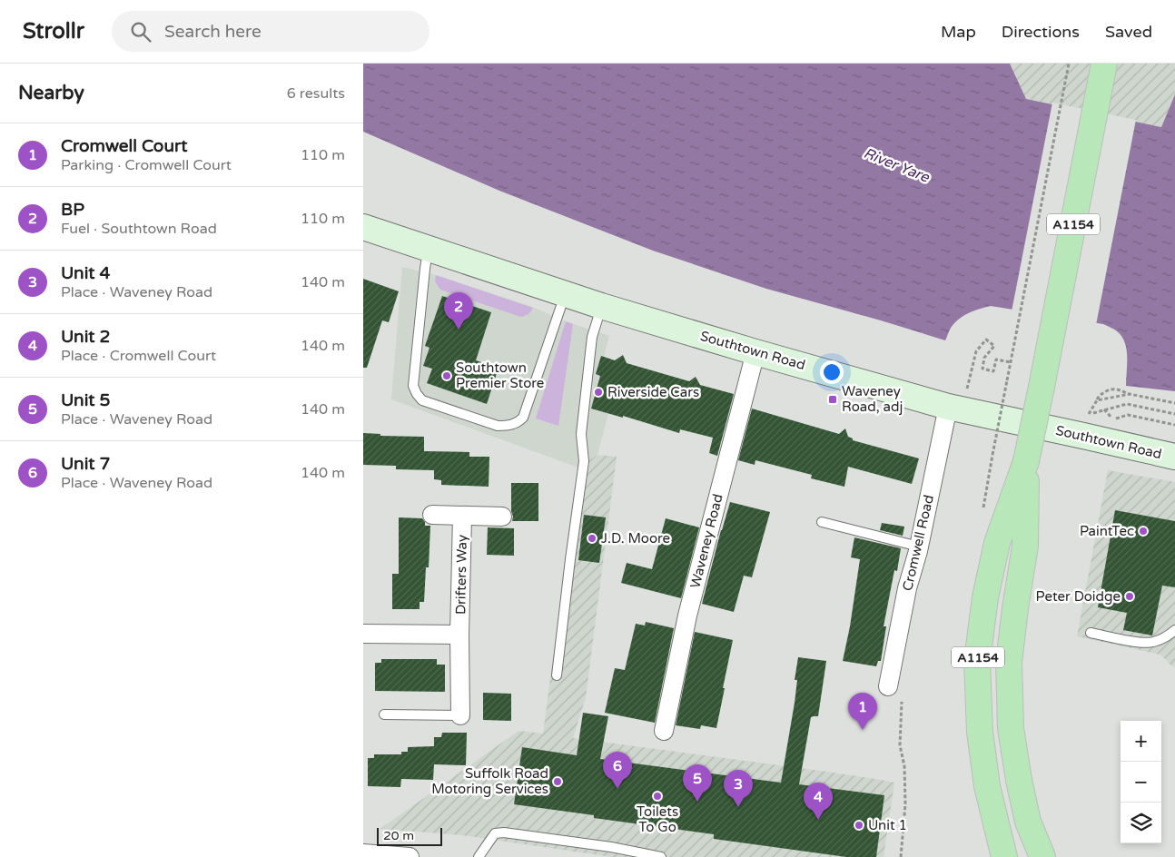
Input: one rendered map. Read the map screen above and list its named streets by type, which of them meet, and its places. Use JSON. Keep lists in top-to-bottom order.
{
  "streets": {
    "main road": ["A1154"],
    "street": [
      "Southtown Road",
      "Waveney Road",
      "Cromwell Road",
      "Drifters Way"
    ]
  },
  "crossings": [
    ["Southtown Road", "Waveney Road"],
    ["Southtown Road", "Cromwell Road"]
  ],
  "water": ["River Yare"],
  "places": {
    "other": [
      "Southtown Premier Store",
      "Riverside Cars",
      "PaintTec",
      "J.D. Moore",
      "Peter Doidge",
      "Suffolk Road Motoring Services",
      "Toilets To Go",
      "Unit 1"
    ],
    "transit": ["Waveney Road, adj"]
  },
  "scale_bar": "20 m",
  "page": {
    "header": "Strollr",
    "search": "Search here",
    "nav": ["Map", "Directions", "Saved"],
    "heading": ["Nearby", "6 results"],
    "list": [
      {
        "mark": "1",
        "name": "Cromwell Court",
        "note": "Parking · Cromwell Court",
        "value": "110 m"
      },
      {
        "mark": "2",
        "name": "BP",
        "note": "Fuel · Southtown Road",
        "value": "110 m"
      },
      {
        "mark": "3",
        "name": "Unit 4",
        "note": "Place · Waveney Road",
        "value": "140 m"
      },
      {
        "mark": "4",
        "name": "Unit 2",
        "note": "Place · Cromwell Court",
        "value": "140 m"
      },
      {
        "mark": "5",
        "name": "Unit 5",
        "note": "Place · Waveney Road",
        "value": "140 m"
      },
      {
        "mark": "6",
        "name": "Unit 7",
        "note": "Place · Waveney Road",
        "value": "140 m"
      }
    ],
    "pins": [
      "2",
      "1",
      "6",
      "5",
      "3",
      "4"
    ],
    "map_buttons": ["+", "−"],
    "scale": "20 m"
  }
}
